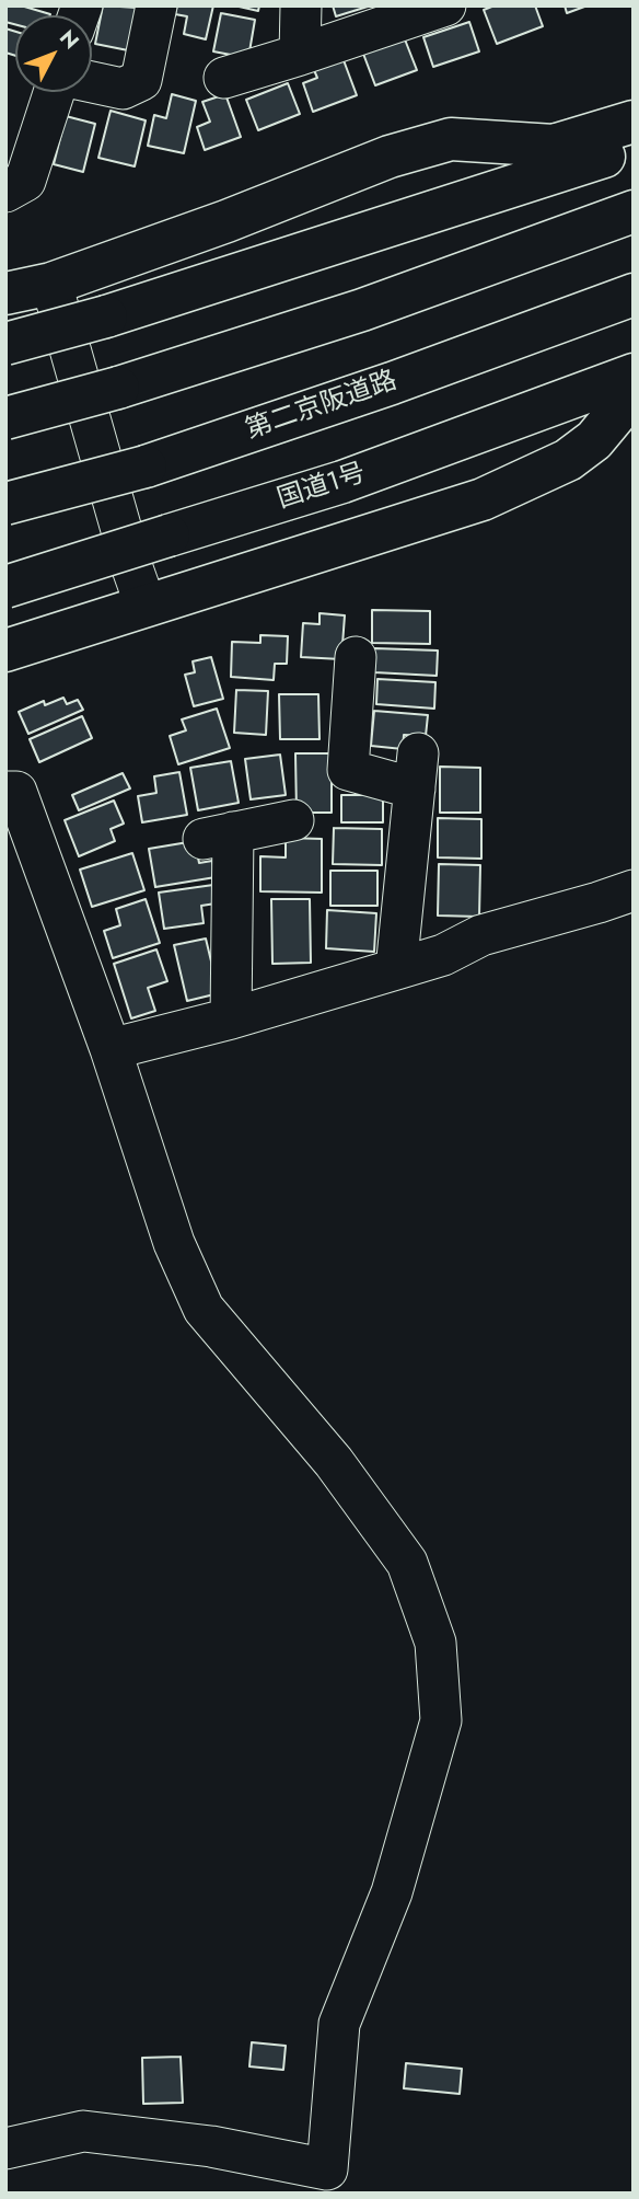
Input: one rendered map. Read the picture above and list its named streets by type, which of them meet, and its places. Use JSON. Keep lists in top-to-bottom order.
{
  "streets": {
    "highway": ["第二京阪道路", "国道1号"]
  },
  "north": "top right"
}
